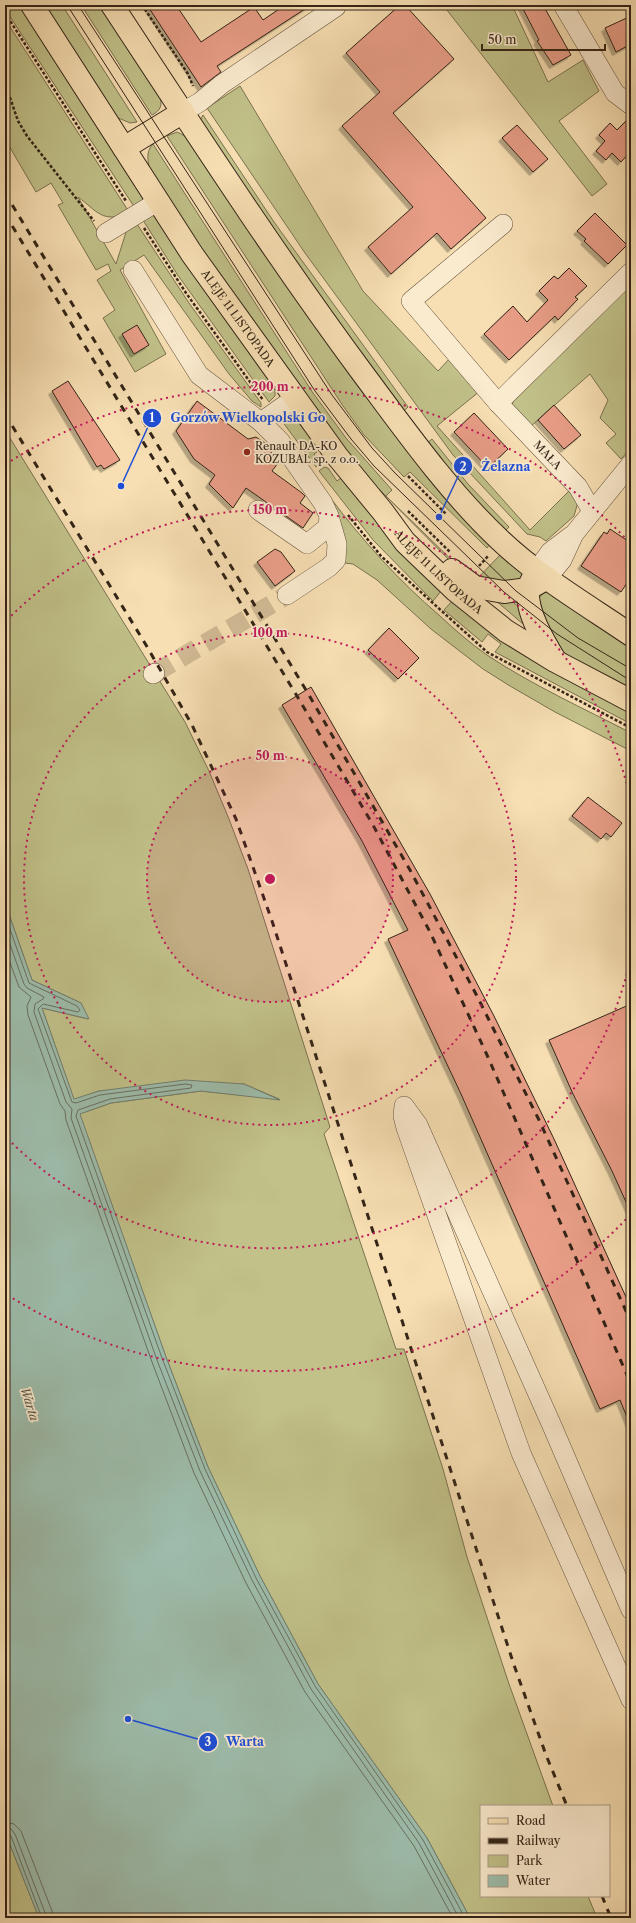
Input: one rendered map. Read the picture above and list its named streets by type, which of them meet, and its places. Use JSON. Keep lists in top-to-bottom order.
{
  "streets": {
    "main road": ["ALEJE 11 LISTOPADA"],
    "street": ["MAŁA"]
  },
  "water": ["Warta"],
  "places": [
    "Renault DA-KO KOZUBAL sp. z o.o.",
    "Gorzów Wielkopolski Go",
    "Żelazna",
    "Warta"
  ],
  "legend": [
    "Road",
    "Railway",
    "Park",
    "Water"
  ],
  "scale_bar": "50 m",
  "rings": [
    "200 m",
    "150 m",
    "100 m",
    "50 m"
  ]
}
